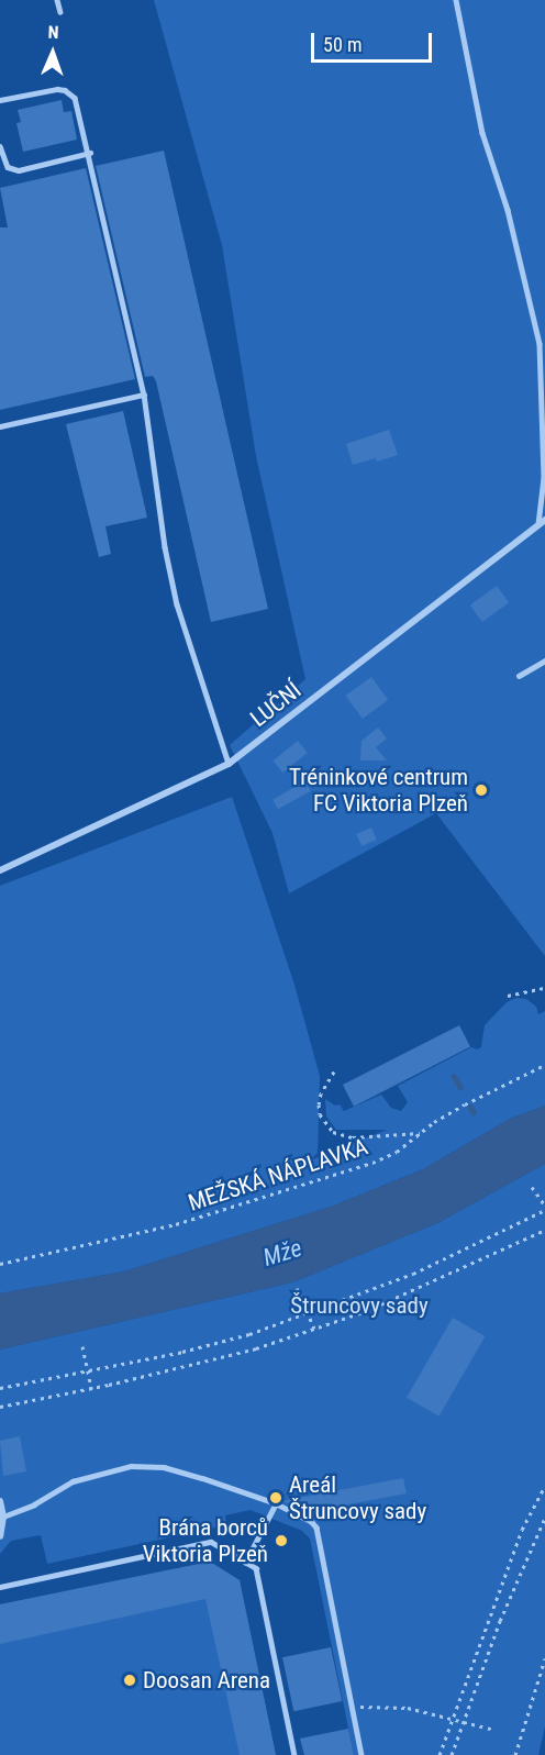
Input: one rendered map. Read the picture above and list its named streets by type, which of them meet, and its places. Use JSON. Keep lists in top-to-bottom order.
{
  "streets": {
    "street": ["LUČNÍ"],
    "path": ["MEŽSKÁ NÁPLAVKA"]
  },
  "water": ["Mže"],
  "parks": ["Štruncovy sady"],
  "places": [
    "Tréninkové centrum FC Viktoria Plzeň",
    "Areál Štruncovy sady",
    "Brána borců Viktoria Plzeň",
    "Doosan Arena"
  ],
  "scale_bar": "50 m",
  "north": "top"
}
